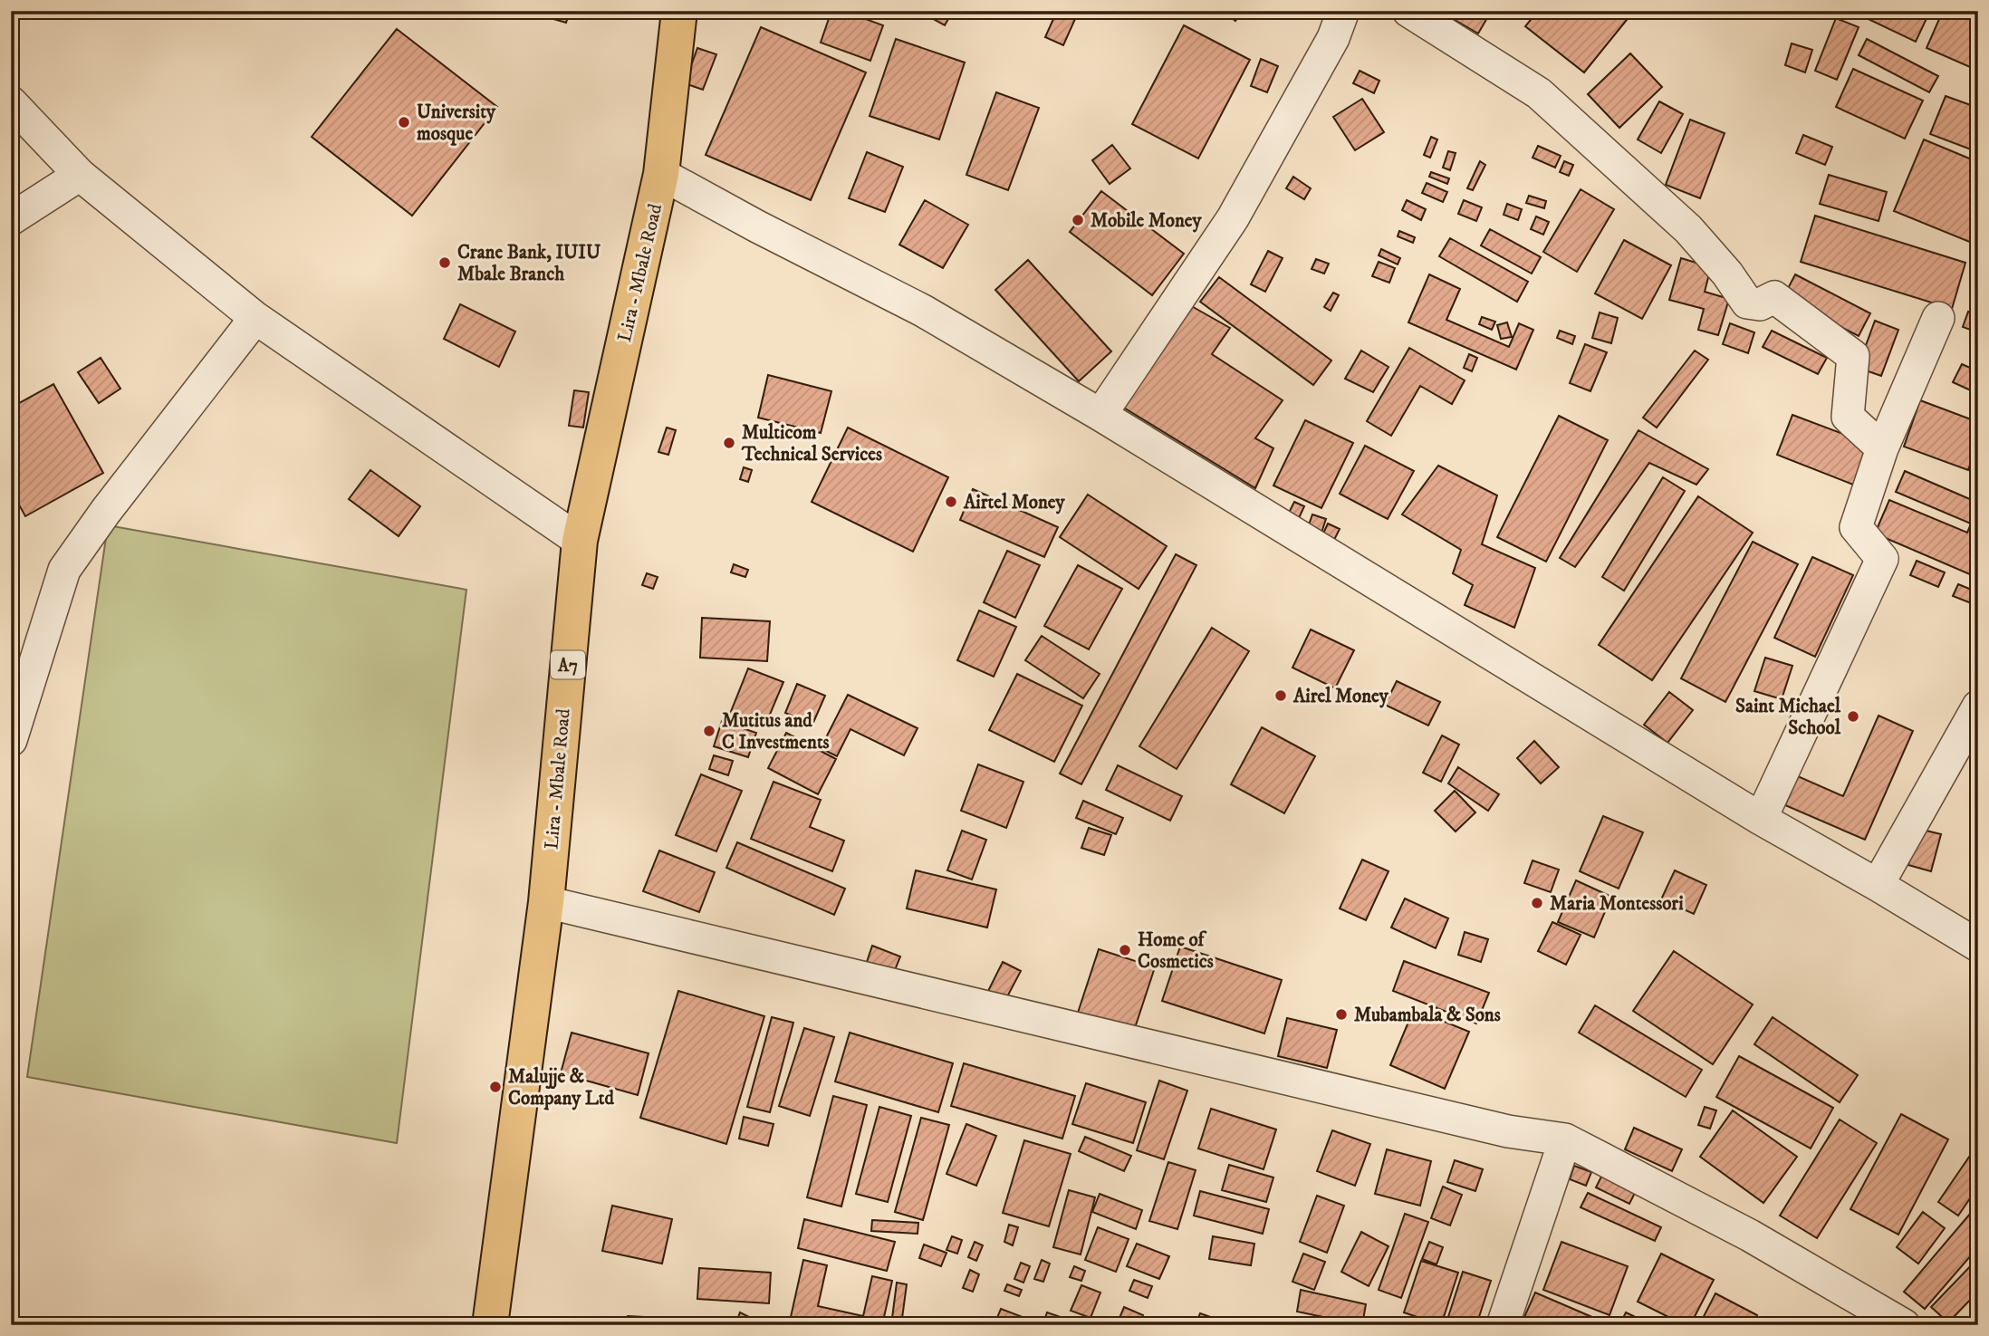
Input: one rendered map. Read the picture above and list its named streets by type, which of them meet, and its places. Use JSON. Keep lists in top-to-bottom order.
{
  "streets": {
    "main road": ["Lira - Mbale Road", "A7"]
  },
  "places": [
    "University mosque",
    "Mobile Money",
    "Crane Bank, IUIU Mbale Branch",
    "Multicom Technical Services",
    "Airtel Money",
    "Airel Money",
    "Saint Michael School",
    "Mutitus and C Investments",
    "Maria Montessori",
    "Home of Cosmetics",
    "Mubambala & Sons",
    "Malujje & Company Ltd"
  ]
}
